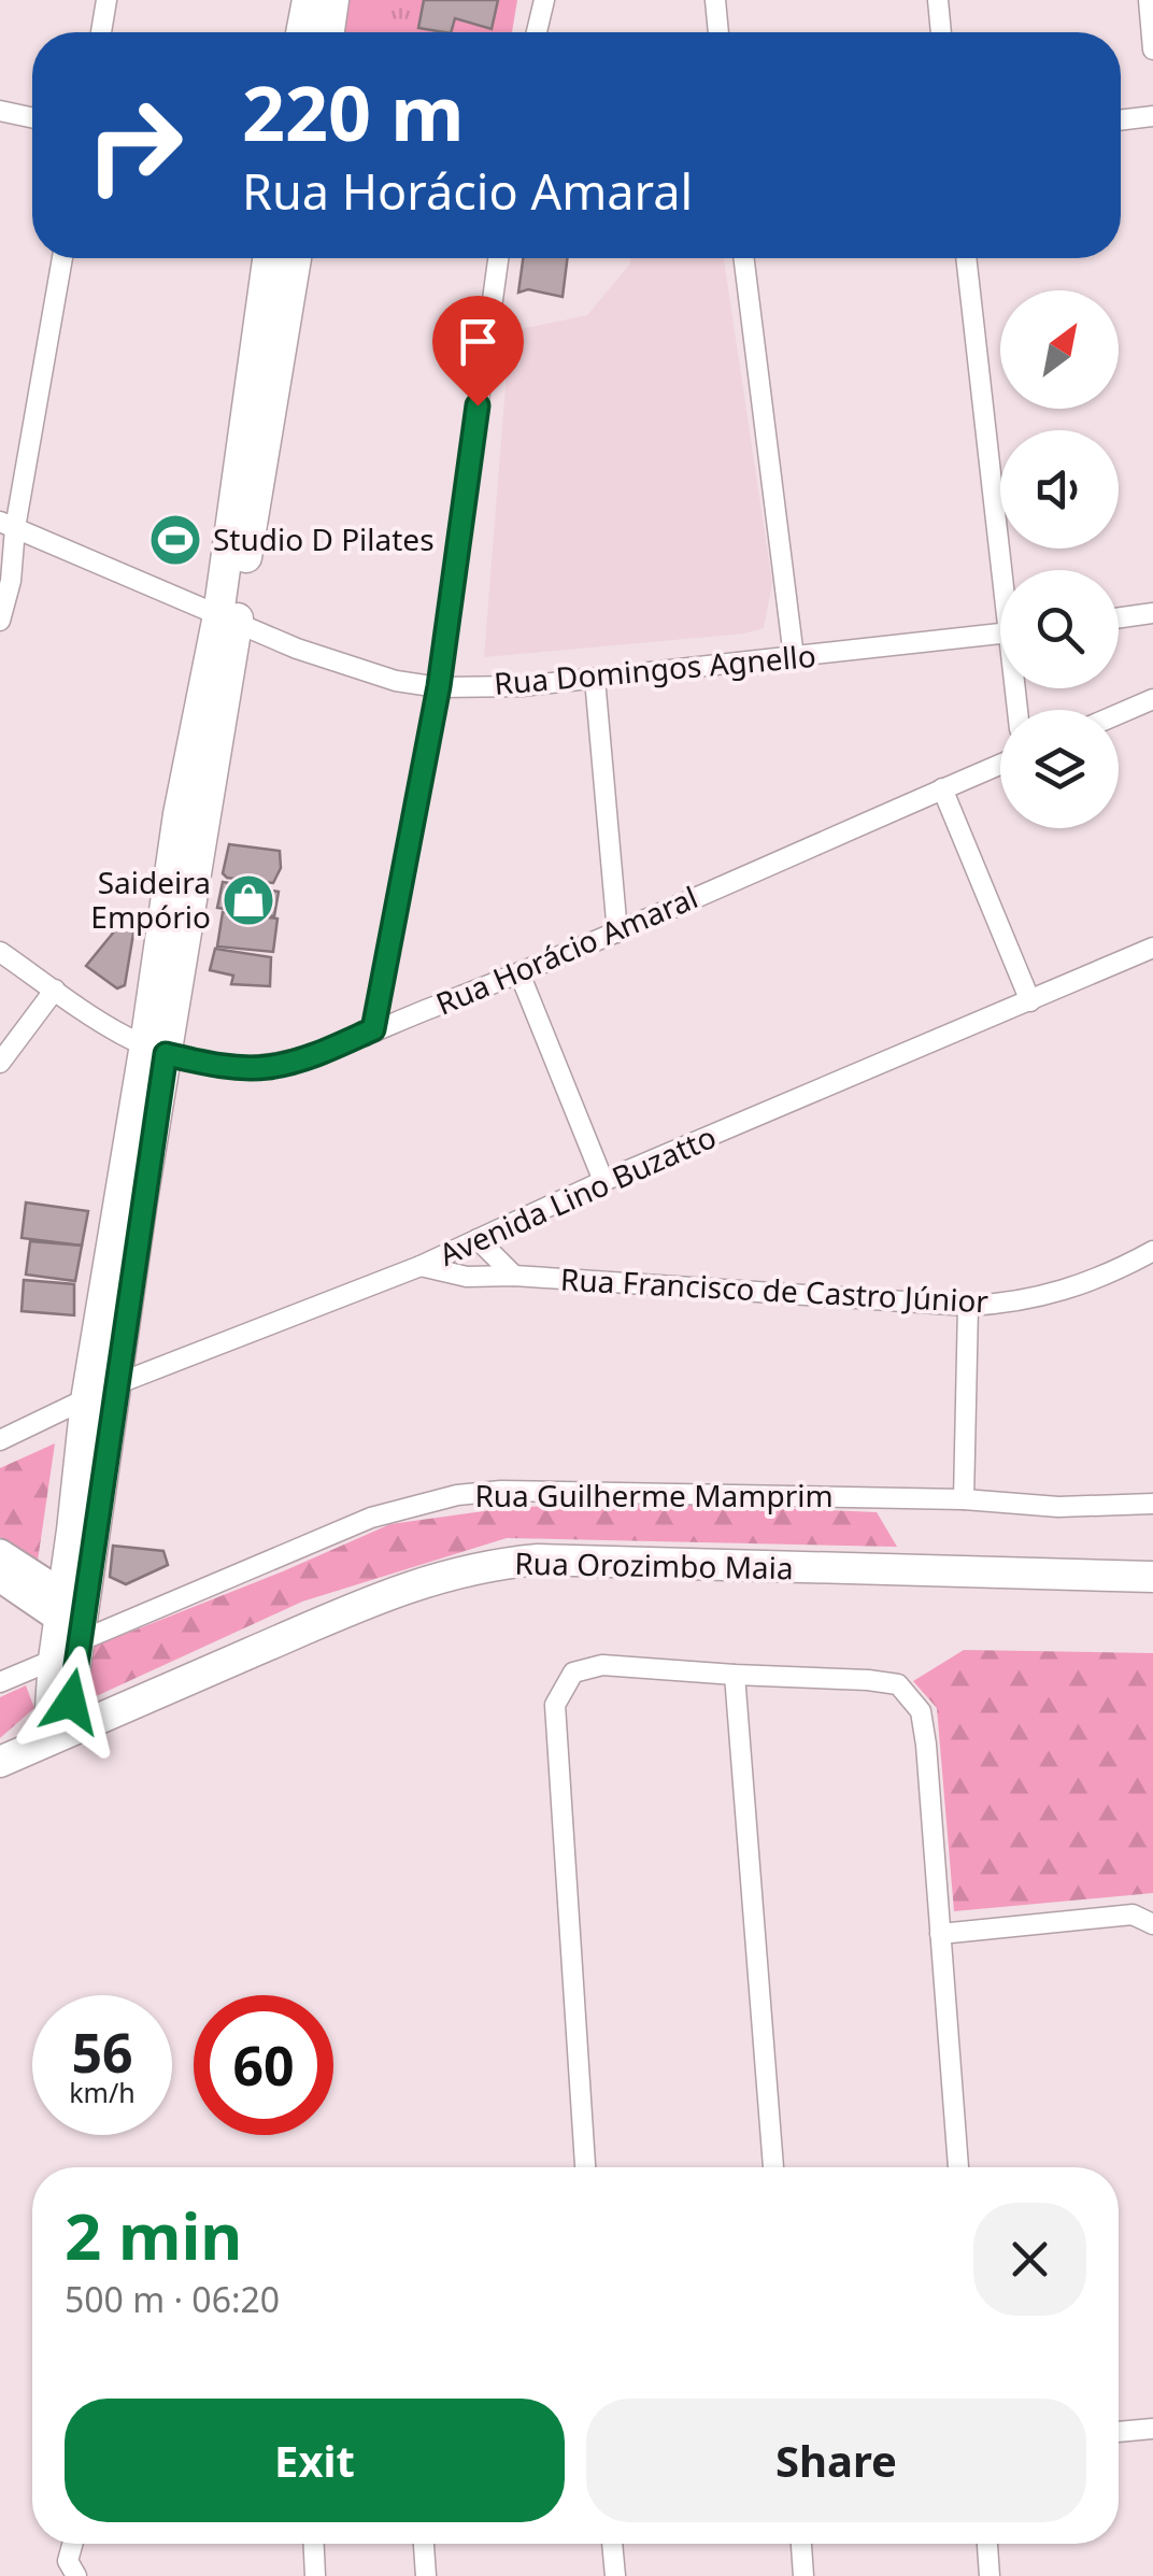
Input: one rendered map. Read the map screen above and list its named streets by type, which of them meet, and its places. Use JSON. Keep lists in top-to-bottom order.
{
  "streets": {
    "main road": ["Rua Orozimbo Maia"],
    "street": [
      "Rua Domingos Agnello",
      "Rua Horácio Amaral",
      "Avenida Lino Buzatto",
      "Rua Francisco de Castro Júnior",
      "Rua Guilherme Mamprim"
    ]
  },
  "crossings": [
    ["Avenida Lino Buzatto", "Rua Francisco de Castro Júnior"]
  ],
  "places": {
    "sports": ["Studio D Pilates"],
    "shop": ["Saideira Empório"]
  },
  "north": "top right",
  "page": {
    "turn": ["220 m", "Rua Horácio Amaral"],
    "speed": "56 km/h",
    "limit": "60",
    "heading": ["2 min", "500 m · 06:20"],
    "buttons": ["Exit", "Share"]
  }
}
